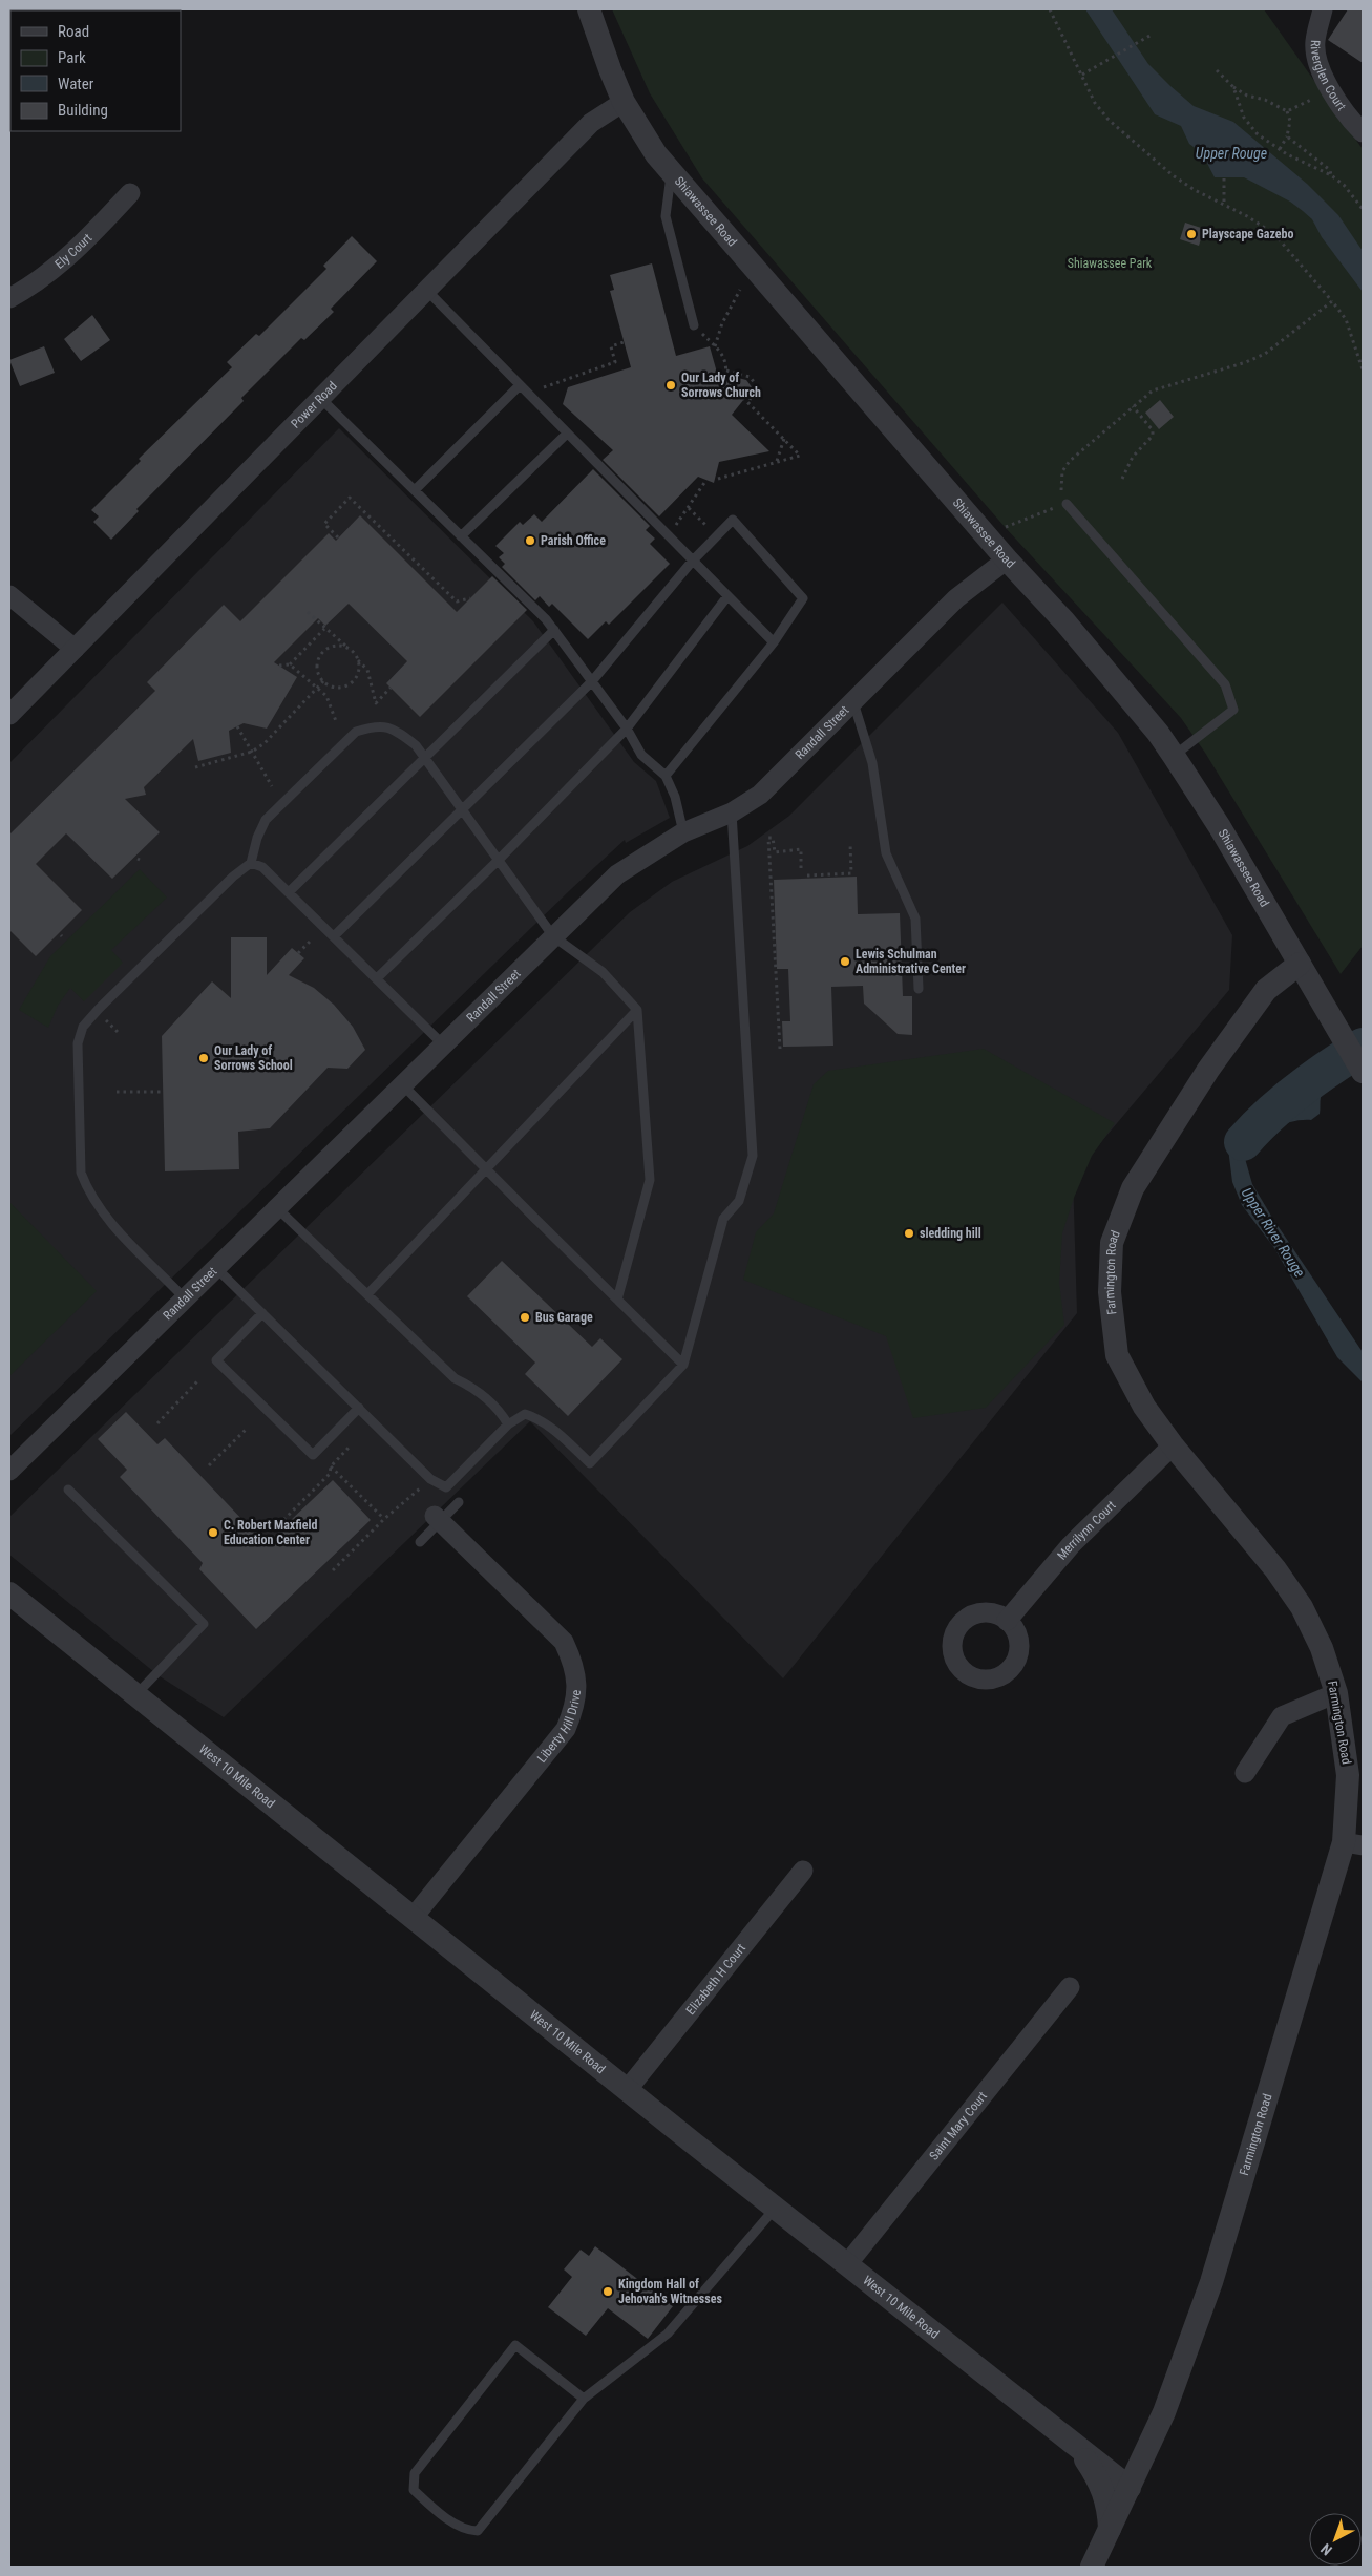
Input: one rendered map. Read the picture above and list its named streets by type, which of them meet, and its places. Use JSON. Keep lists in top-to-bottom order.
{
  "streets": {
    "street": [
      "Riverglen Court",
      "Shiawassee Road",
      "Ely Court",
      "Power Road",
      "Randall Street",
      "Farmington Road",
      "Merrilynn Court",
      "Liberty Hill Drive",
      "West 10 Mile Road",
      "Elizabeth H Court",
      "Saint Mary Court"
    ]
  },
  "crossings": [
    ["Shiawassee Road", "Power Road"],
    ["Shiawassee Road", "Randall Street"],
    ["Shiawassee Road", "Farmington Road"],
    ["Farmington Road", "Merrilynn Court"],
    ["Farmington Road", "West 10 Mile Road"],
    ["Liberty Hill Drive", "West 10 Mile Road"],
    ["West 10 Mile Road", "Elizabeth H Court"],
    ["West 10 Mile Road", "Saint Mary Court"]
  ],
  "water": ["Upper Rouge", "Upper River Rouge"],
  "parks": ["Shiawassee Park"],
  "places": [
    "Playscape Gazebo",
    "Our Lady of Sorrows Church",
    "Parish Office",
    "Lewis Schulman Administrative Center",
    "Our Lady of Sorrows School",
    "sledding hill",
    "Bus Garage",
    "C. Robert Maxfield Education Center",
    "Kingdom Hall of Jehovah's Witnesses"
  ],
  "legend": [
    "Road",
    "Park",
    "Water",
    "Building"
  ],
  "north": "bottom left"
}
